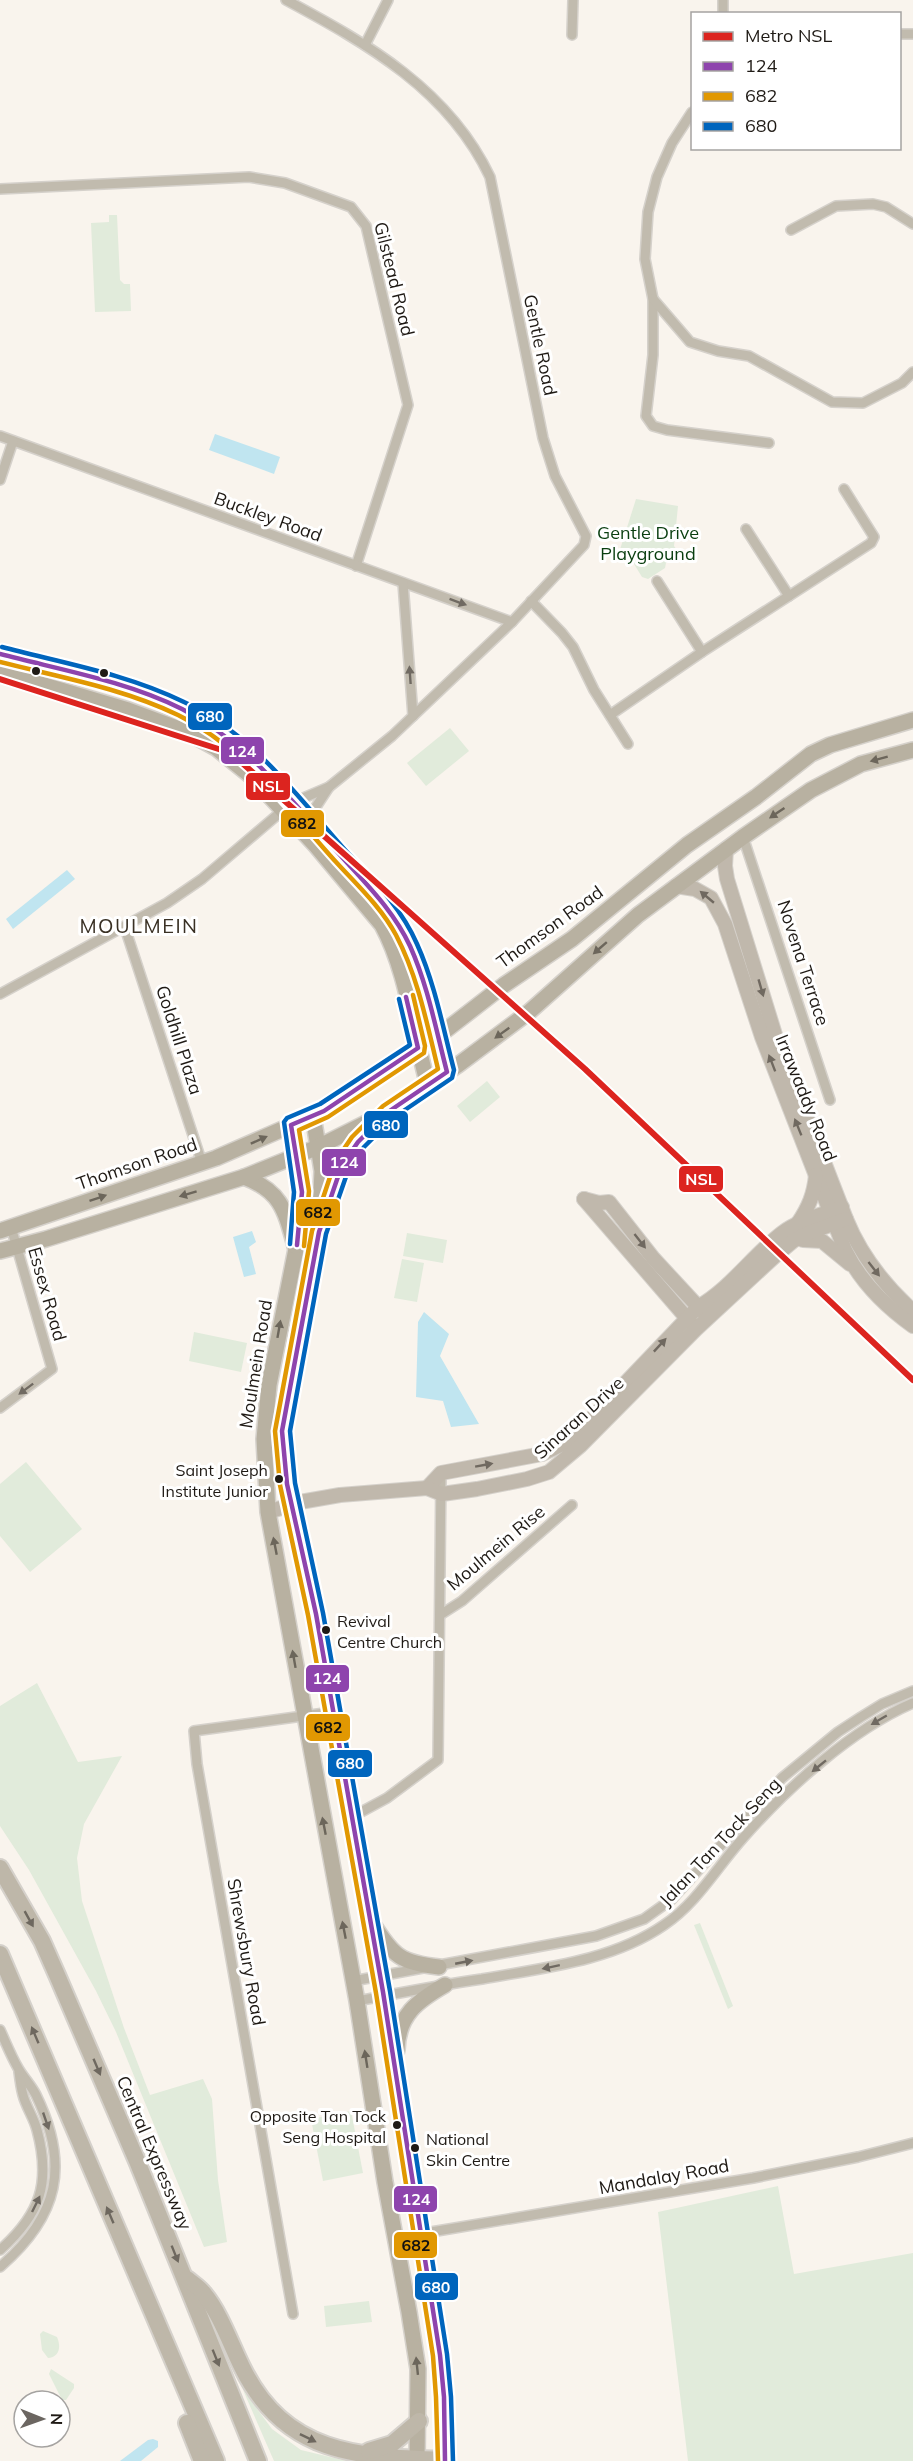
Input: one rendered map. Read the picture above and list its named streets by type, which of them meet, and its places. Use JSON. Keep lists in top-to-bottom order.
{
  "streets": {
    "highway": ["Central Expressway"],
    "main road": ["Thomson Road", "Moulmein Road"],
    "street": [
      "Gilstead Road",
      "Gentle Road",
      "Buckley Road",
      "Novena Terrace",
      "Goldhill Plaza",
      "Irrawaddy Road",
      "Essex Road",
      "Sinaran Drive",
      "Moulmein Rise",
      "Jalan Tan Tock Seng",
      "Shrewsbury Road",
      "Mandalay Road"
    ]
  },
  "crossings": [
    ["Gilstead Road", "Buckley Road"],
    ["Gentle Road", "Buckley Road"],
    ["Thomson Road", "Goldhill Plaza"],
    ["Thomson Road", "Essex Road"],
    ["Thomson Road", "Moulmein Road"],
    ["Irrawaddy Road", "Sinaran Drive"],
    ["Moulmein Road", "Moulmein Rise"],
    ["Moulmein Road", "Jalan Tan Tock Seng"],
    ["Moulmein Road", "Shrewsbury Road"],
    ["Moulmein Road", "Mandalay Road"],
    ["Sinaran Drive", "Moulmein Rise"]
  ],
  "one_way": ["Essex Road"],
  "districts": ["MOULMEIN"],
  "parks": ["Gentle Drive Playground"],
  "places": [
    "Saint Joseph Institute Junior",
    "Revival Centre Church",
    "Opposite Tan Tock Seng Hospital",
    "National Skin Centre"
  ],
  "lines": [
    "transit line 680",
    "transit line 124",
    "transit line 682",
    "metro line NSL"
  ],
  "legend": [
    "Metro NSL",
    "124",
    "682",
    "680"
  ],
  "north": "right"
}
